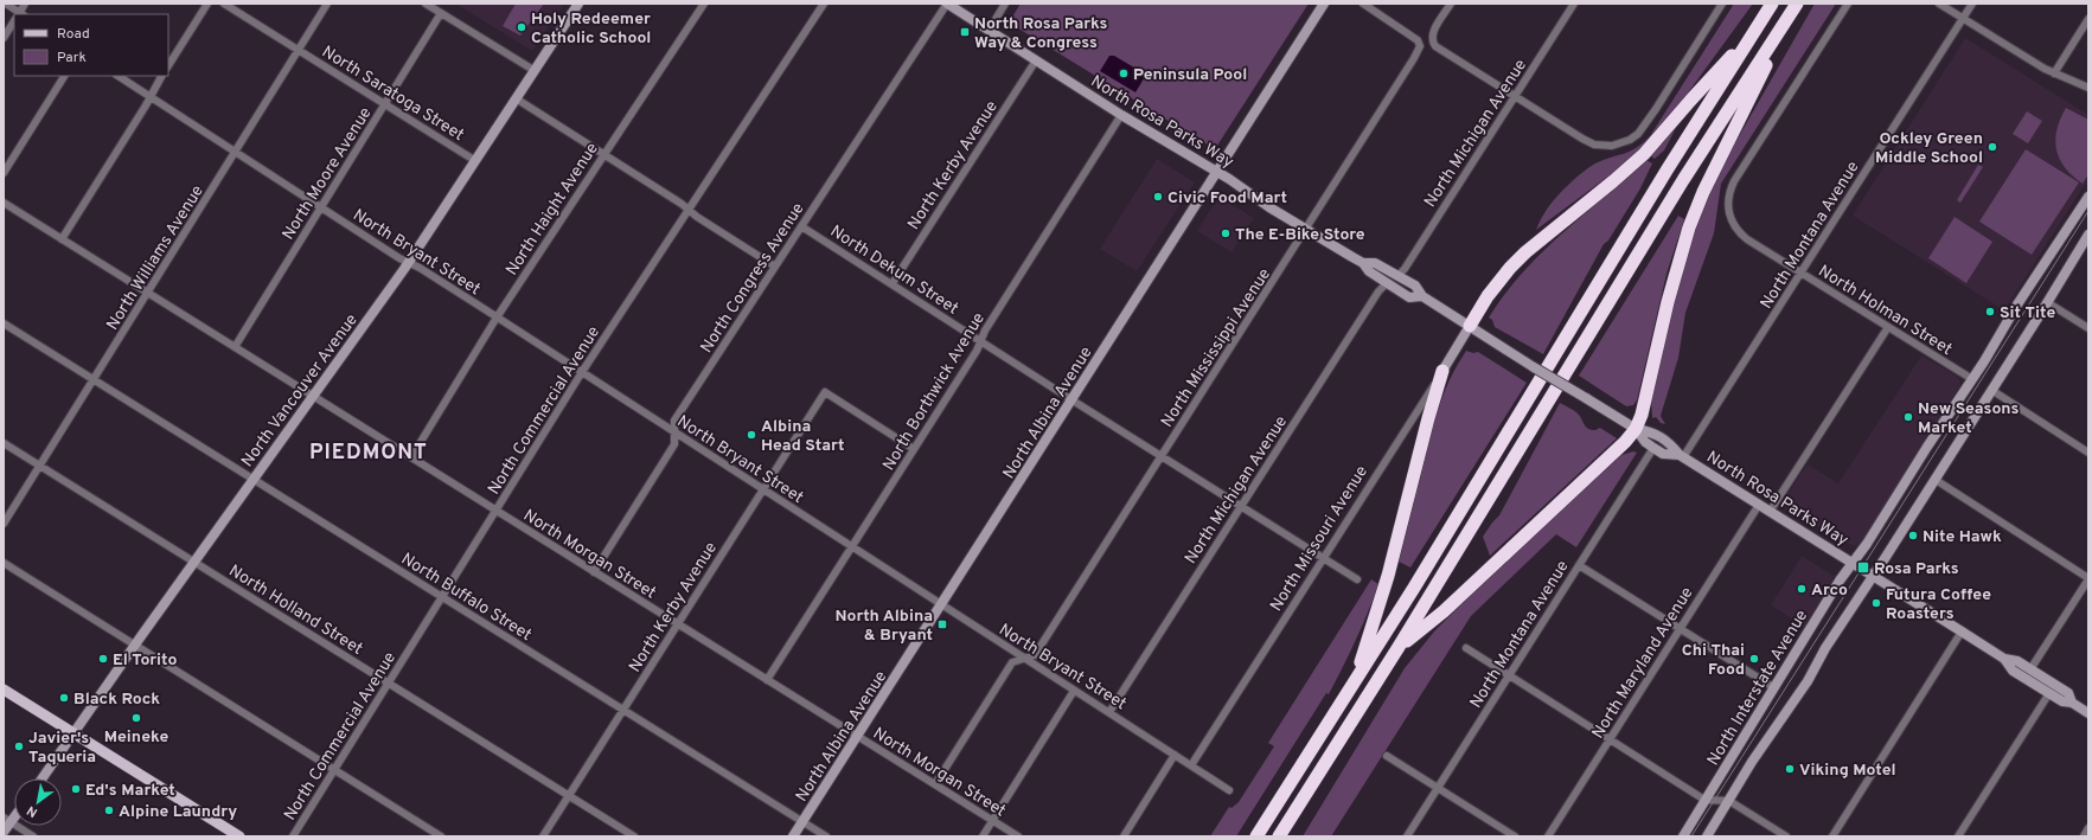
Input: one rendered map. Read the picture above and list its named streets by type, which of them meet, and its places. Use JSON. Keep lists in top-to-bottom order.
{
  "streets": {
    "street": [
      "North Saratoga Street",
      "North Rosa Parks Way",
      "North Michigan Avenue",
      "North Kerby Avenue",
      "North Moore Avenue",
      "North Haight Avenue",
      "North Montana Avenue",
      "North Bryant Street",
      "North Williams Avenue",
      "North Dekum Street",
      "North Congress Avenue",
      "North Holman Street",
      "North Mississippi Avenue",
      "North Vancouver Avenue",
      "North Borthwick Avenue",
      "North Commercial Avenue",
      "North Albina Avenue",
      "North Missouri Avenue",
      "North Morgan Street",
      "North Buffalo Street",
      "North Holland Street",
      "North Maryland Avenue",
      "North Interstate Avenue"
    ]
  },
  "crossings": [
    ["North Saratoga Street", "North Moore Avenue"],
    ["North Saratoga Street", "North Williams Avenue"],
    ["North Saratoga Street", "North Vancouver Avenue"],
    ["North Rosa Parks Way", "North Michigan Avenue"],
    ["North Rosa Parks Way", "North Kerby Avenue"],
    ["North Rosa Parks Way", "North Montana Avenue"],
    ["North Rosa Parks Way", "North Congress Avenue"],
    ["North Rosa Parks Way", "North Mississippi Avenue"],
    ["North Rosa Parks Way", "North Borthwick Avenue"],
    ["North Rosa Parks Way", "North Albina Avenue"],
    ["North Rosa Parks Way", "North Missouri Avenue"],
    ["North Rosa Parks Way", "North Maryland Avenue"],
    ["North Rosa Parks Way", "North Interstate Avenue"],
    ["North Michigan Avenue", "North Bryant Street"],
    ["North Michigan Avenue", "North Dekum Street"],
    ["North Kerby Avenue", "North Bryant Street"],
    ["North Kerby Avenue", "North Dekum Street"],
    ["North Kerby Avenue", "North Borthwick Avenue"],
    ["North Kerby Avenue", "North Morgan Street"],
    ["North Kerby Avenue", "North Buffalo Street"],
    ["North Kerby Avenue", "North Holland Street"],
    ["North Moore Avenue", "North Bryant Street"],
    ["North Moore Avenue", "North Morgan Street"],
    ["North Haight Avenue", "North Bryant Street"],
    ["North Haight Avenue", "North Morgan Street"],
    ["North Montana Avenue", "North Holman Street"],
    ["North Bryant Street", "North Williams Avenue"],
    ["North Bryant Street", "North Congress Avenue"],
    ["North Bryant Street", "North Mississippi Avenue"],
    ["North Bryant Street", "North Vancouver Avenue"],
    ["North Bryant Street", "North Borthwick Avenue"],
    ["North Bryant Street", "North Commercial Avenue"],
    ["North Bryant Street", "North Albina Avenue"],
    ["North Bryant Street", "North Missouri Avenue"],
    ["North Williams Avenue", "North Morgan Street"],
    ["North Williams Avenue", "North Buffalo Street"],
    ["North Williams Avenue", "North Holland Street"],
    ["North Dekum Street", "North Congress Avenue"],
    ["North Dekum Street", "North Mississippi Avenue"],
    ["North Dekum Street", "North Borthwick Avenue"],
    ["North Dekum Street", "North Albina Avenue"],
    ["North Dekum Street", "North Missouri Avenue"],
    ["North Congress Avenue", "North Morgan Street"],
    ["North Holman Street", "North Interstate Avenue"],
    ["North Mississippi Avenue", "North Morgan Street"],
    ["North Vancouver Avenue", "North Morgan Street"],
    ["North Vancouver Avenue", "North Buffalo Street"],
    ["North Vancouver Avenue", "North Holland Street"],
    ["North Borthwick Avenue", "North Morgan Street"],
    ["North Commercial Avenue", "North Morgan Street"],
    ["North Commercial Avenue", "North Buffalo Street"],
    ["North Commercial Avenue", "North Holland Street"],
    ["North Albina Avenue", "North Morgan Street"],
    ["North Albina Avenue", "North Buffalo Street"]
  ],
  "districts": ["PIEDMONT"],
  "places": {
    "other": [
      "Holy Redeemer Catholic School",
      "Peninsula Pool",
      "Ockley Green Middle School",
      "Civic Food Mart",
      "The E-Bike Store",
      "Sit Tite",
      "New Seasons Market",
      "Albina Head Start",
      "Nite Hawk",
      "Arco",
      "Futura Coffee Roasters",
      "El Torito",
      "Chi Thai Food",
      "Black Rock",
      "Meineke",
      "Javier's Taqueria",
      "Viking Motel",
      "Ed's Market",
      "Alpine Laundry"
    ],
    "transit": ["North Rosa Parks Way & Congress", "Rosa Parks", "North Albina & Bryant"]
  },
  "legend": ["Road", "Park"],
  "north": "bottom left"
}
